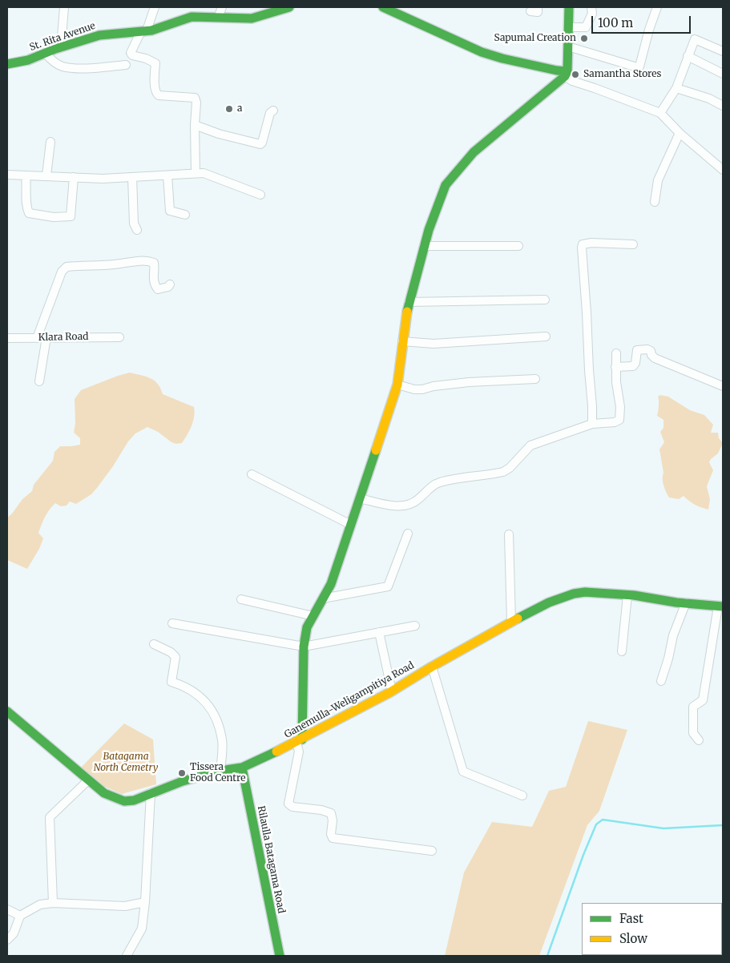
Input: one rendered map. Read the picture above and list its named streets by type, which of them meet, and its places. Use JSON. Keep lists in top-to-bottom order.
{
  "streets": {
    "street": [
      "St. Rita Avenue",
      "Klara Road",
      "Ganemulla-Weligampitiya Road",
      "Rilaulla Batagama Road"
    ]
  },
  "crossings": [
    ["Ganemulla-Weligampitiya Road", "Rilaulla Batagama Road"]
  ],
  "parks": ["Batagama North Cemetry"],
  "places": [
    "Sapumal Creation",
    "Samantha Stores",
    "a",
    "Tissera Food Centre"
  ],
  "legend": ["Fast", "Slow"],
  "scale_bar": "100 m"
}
